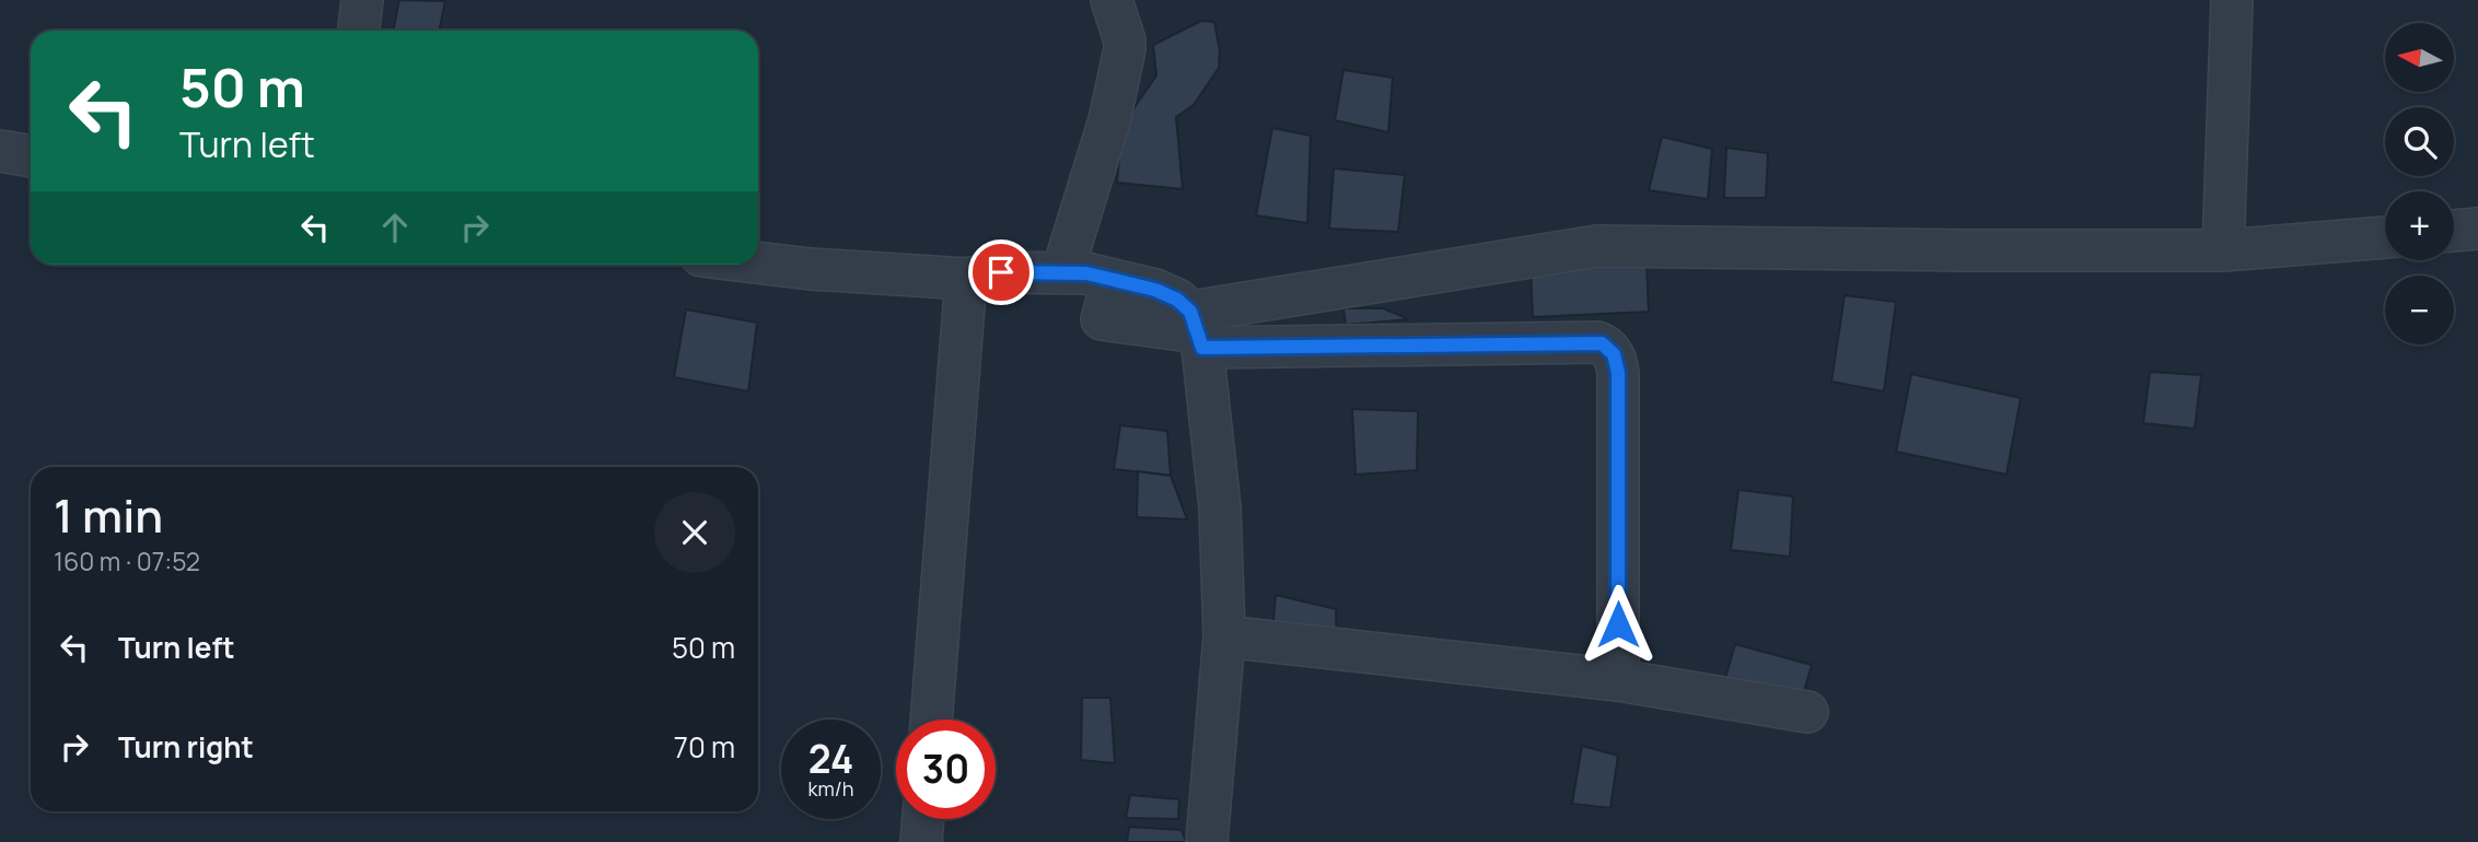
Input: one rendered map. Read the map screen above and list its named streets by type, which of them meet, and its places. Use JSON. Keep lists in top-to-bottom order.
{
  "north": "left",
  "page": {
    "map_buttons": ["+", "−"],
    "turn": ["50 m", "Turn left"],
    "heading": ["1 min", "160 m · 07:52"],
    "list": [
      {
        "name": "Turn left",
        "value": "50 m"
      },
      {
        "name": "Turn right",
        "value": "70 m"
      }
    ],
    "speed": "24 km/h",
    "limit": "30"
  }
}
